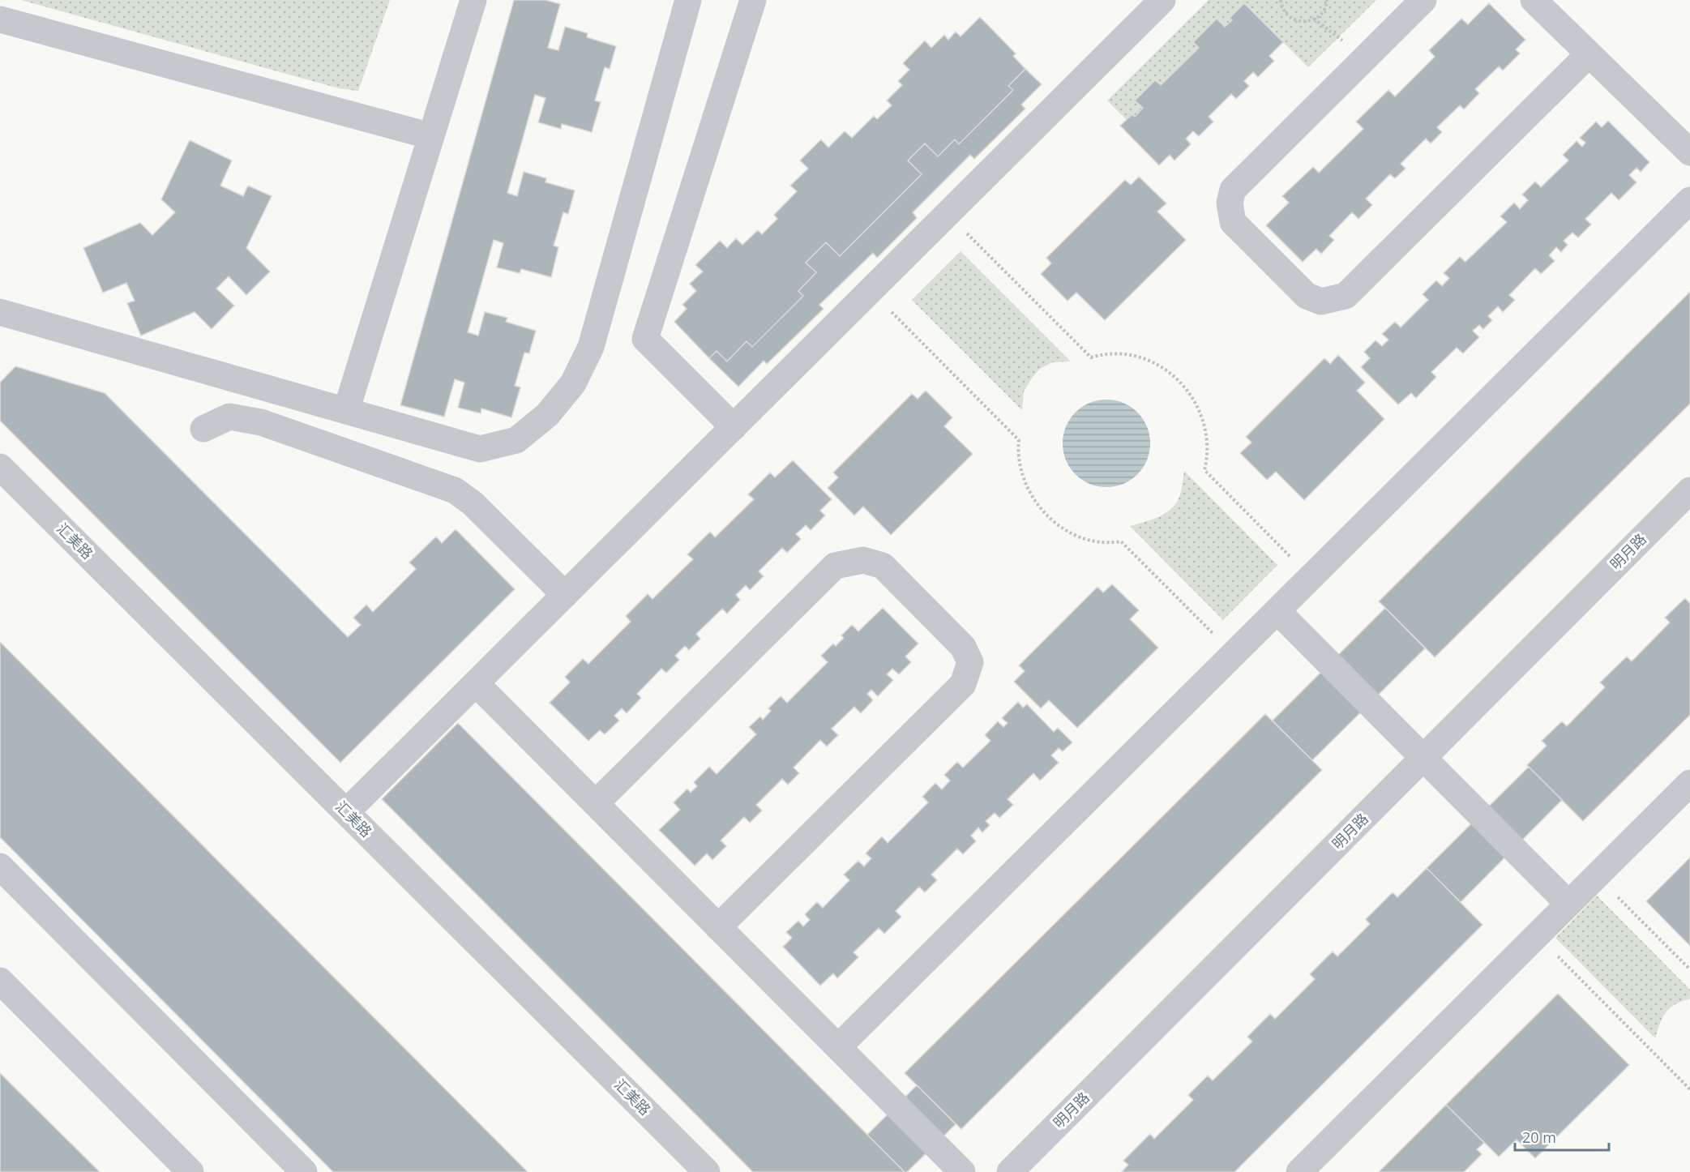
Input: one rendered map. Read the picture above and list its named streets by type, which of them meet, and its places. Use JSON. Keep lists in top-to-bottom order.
{
  "streets": {
    "street": ["汇美路", "明月路"]
  },
  "scale_bar": "20 m"
}
